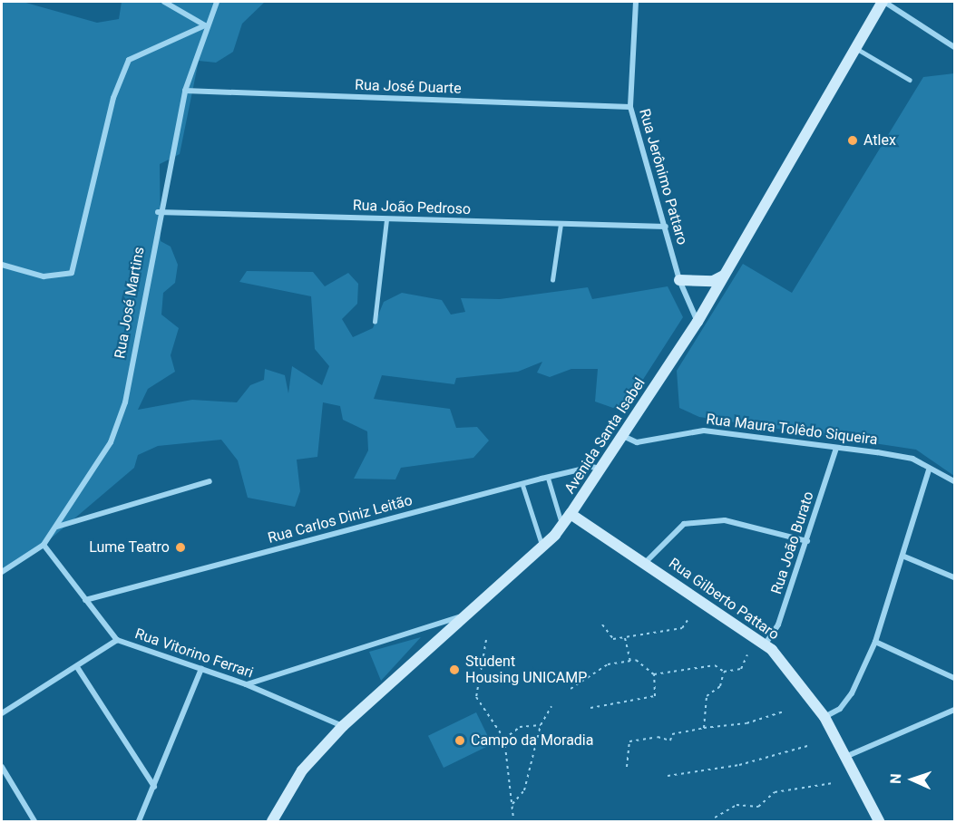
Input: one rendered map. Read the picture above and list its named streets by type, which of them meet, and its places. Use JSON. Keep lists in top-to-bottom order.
{
  "streets": {
    "main road": ["Avenida Santa Isabel", "Rua Gilberto Pattaro"],
    "street": [
      "Rua José Duarte",
      "Rua Jerônimo Pattaro",
      "Rua João Pedroso",
      "Rua José Martins",
      "Rua Maura Tolêdo Siqueira",
      "Rua Carlos Diniz Leitão",
      "Rua João Burato",
      "Rua Vitorino Ferrari"
    ]
  },
  "crossings": [
    ["Rua José Duarte", "Rua Jerônimo Pattaro"],
    ["Rua José Duarte", "Rua José Martins"],
    ["Rua Jerônimo Pattaro", "Rua João Pedroso"],
    ["Rua Jerônimo Pattaro", "Avenida Santa Isabel"],
    ["Rua João Pedroso", "Rua José Martins"],
    ["Rua José Martins", "Rua Vitorino Ferrari"],
    ["Rua Maura Tolêdo Siqueira", "Avenida Santa Isabel"],
    ["Rua Maura Tolêdo Siqueira", "Rua João Burato"],
    ["Avenida Santa Isabel", "Rua Carlos Diniz Leitão"],
    ["Avenida Santa Isabel", "Rua Gilberto Pattaro"],
    ["Avenida Santa Isabel", "Rua Vitorino Ferrari"],
    ["Rua Carlos Diniz Leitão", "Rua Vitorino Ferrari"],
    ["Rua João Burato", "Rua Gilberto Pattaro"]
  ],
  "places": [
    "Atlex",
    "Lume Teatro",
    "Student Housing UNICAMP",
    "Campo da Moradia"
  ],
  "north": "left"
}
